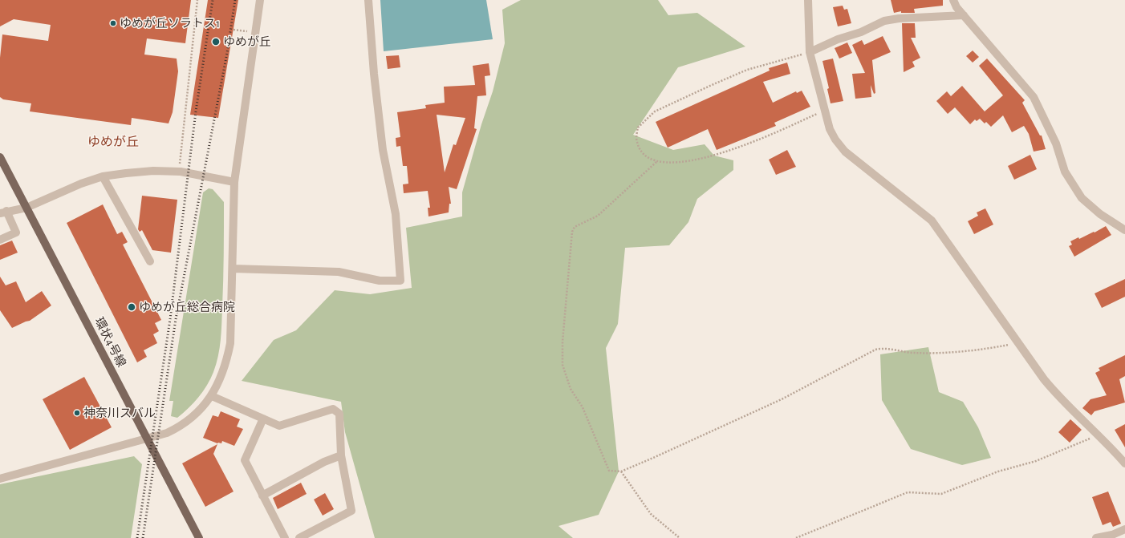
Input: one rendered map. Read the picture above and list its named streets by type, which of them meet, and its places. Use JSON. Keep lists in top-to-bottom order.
{
  "streets": {
    "main road": ["環状4号線"]
  },
  "districts": ["ゆめが丘"],
  "places": [
    "ゆめが丘ソラトス1",
    "ゆめが丘",
    "ゆめが丘総合病院",
    "神奈川スバル"
  ]
}
